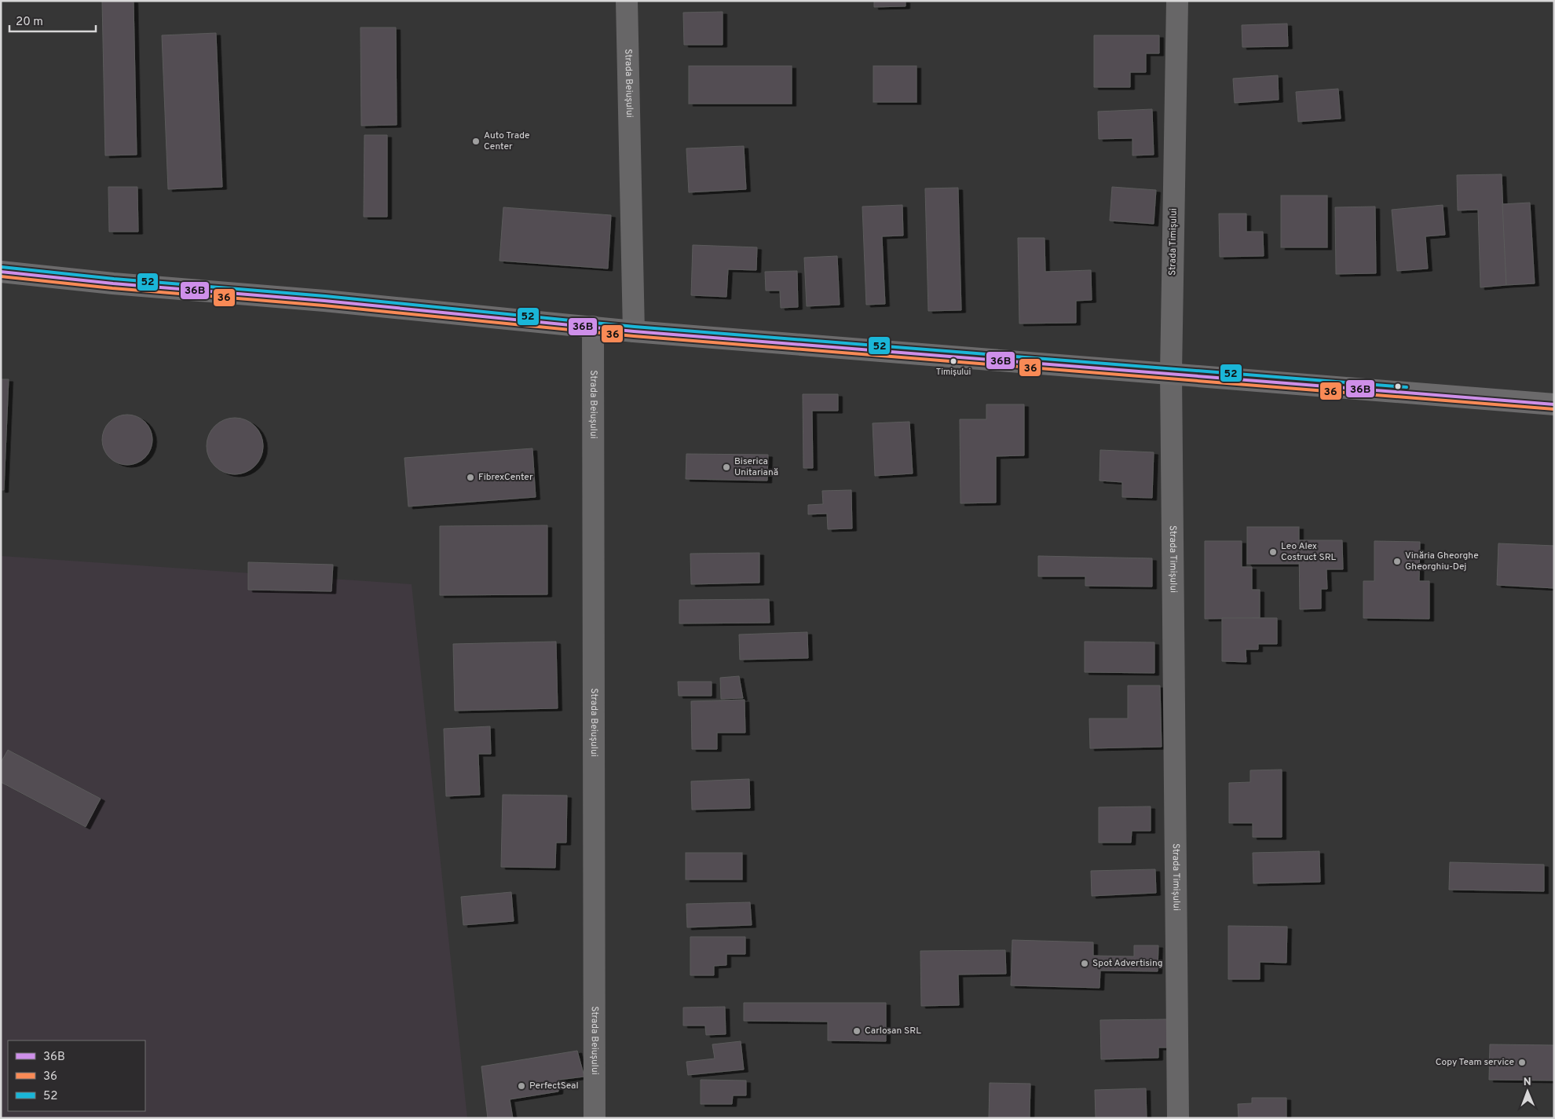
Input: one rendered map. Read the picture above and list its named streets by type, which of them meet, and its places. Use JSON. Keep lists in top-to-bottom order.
{
  "streets": {
    "street": ["Strada Beiușului", "Strada Timișului"]
  },
  "places": [
    "Auto Trade Center",
    "Timișului",
    "Biserica Unitariană",
    "FibrexCenter",
    "Leo Alex Costruct SRL",
    "Vinăria Gheorghe Gheorghiu-Dej",
    "Spot Advertising",
    "Carlosan SRL",
    "Copy Team service",
    "PerfectSeal"
  ],
  "lines": ["transit line 52", "transit line 36B", "transit line 36"],
  "legend": ["36B", "36", "52"],
  "scale_bar": "20 m",
  "north": "top"
}
